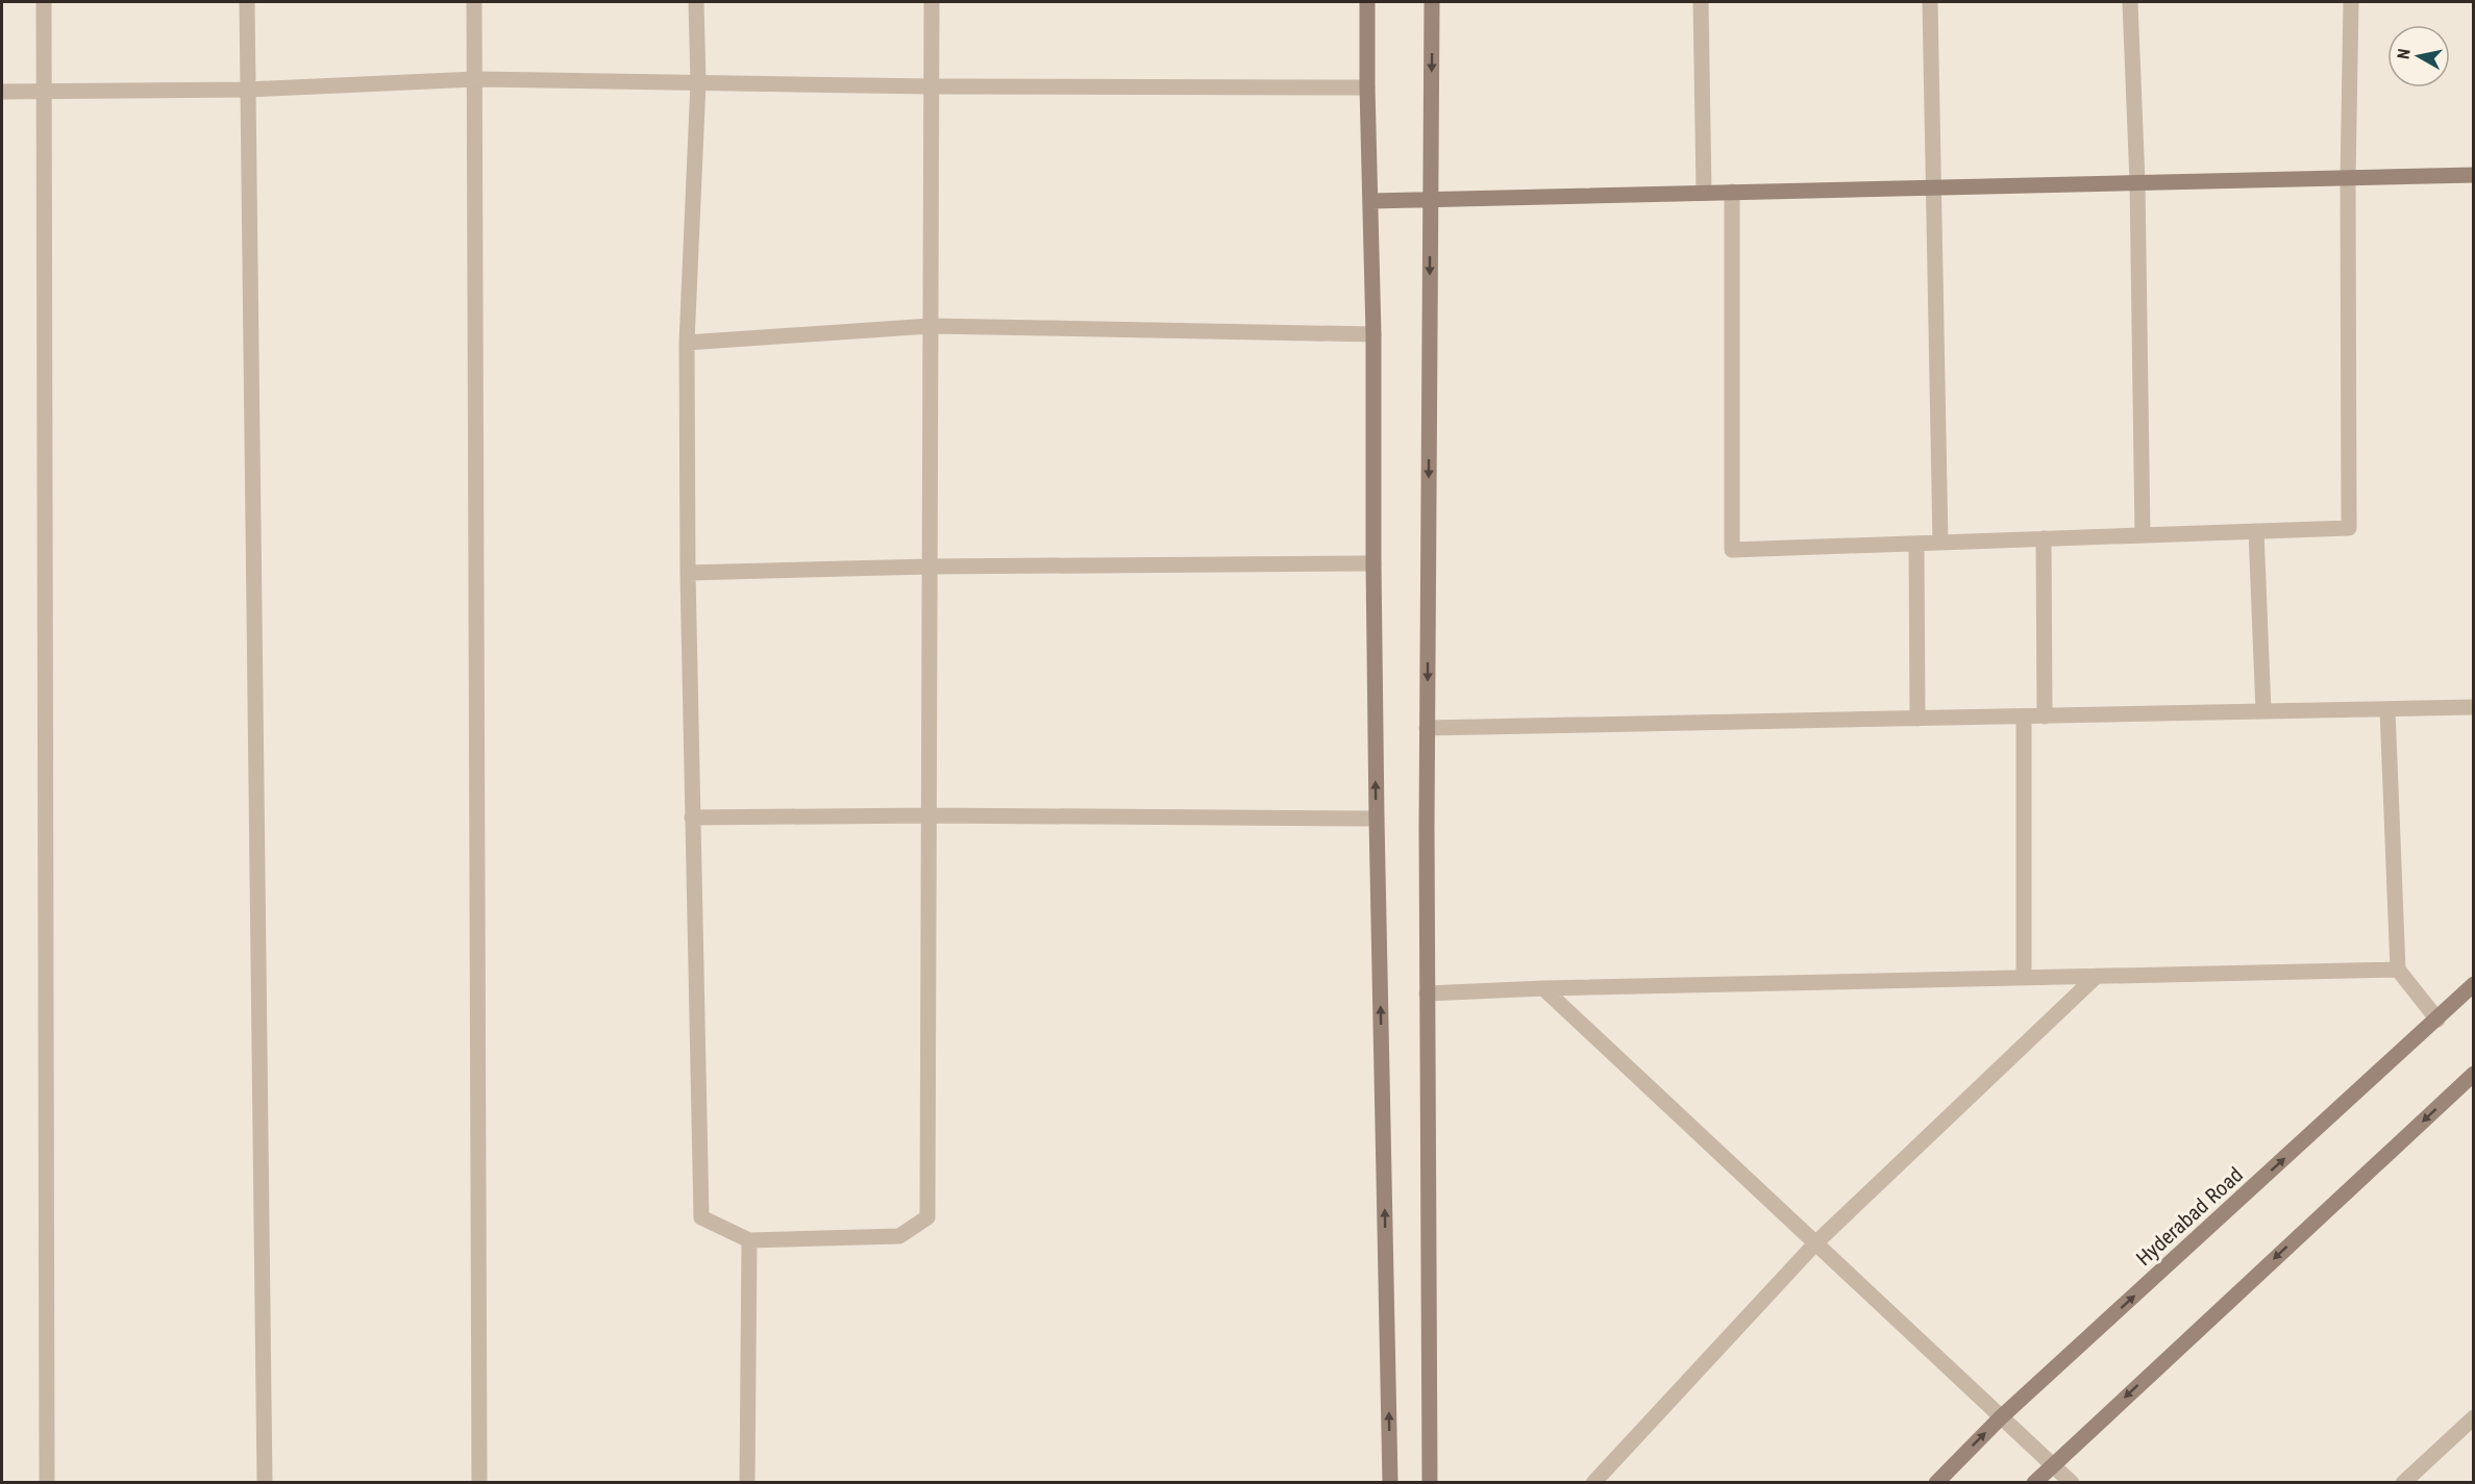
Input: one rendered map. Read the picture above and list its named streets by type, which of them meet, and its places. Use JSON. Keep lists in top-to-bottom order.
{
  "streets": {
    "main road": ["Hyderabad Road"]
  },
  "north": "left"
}
